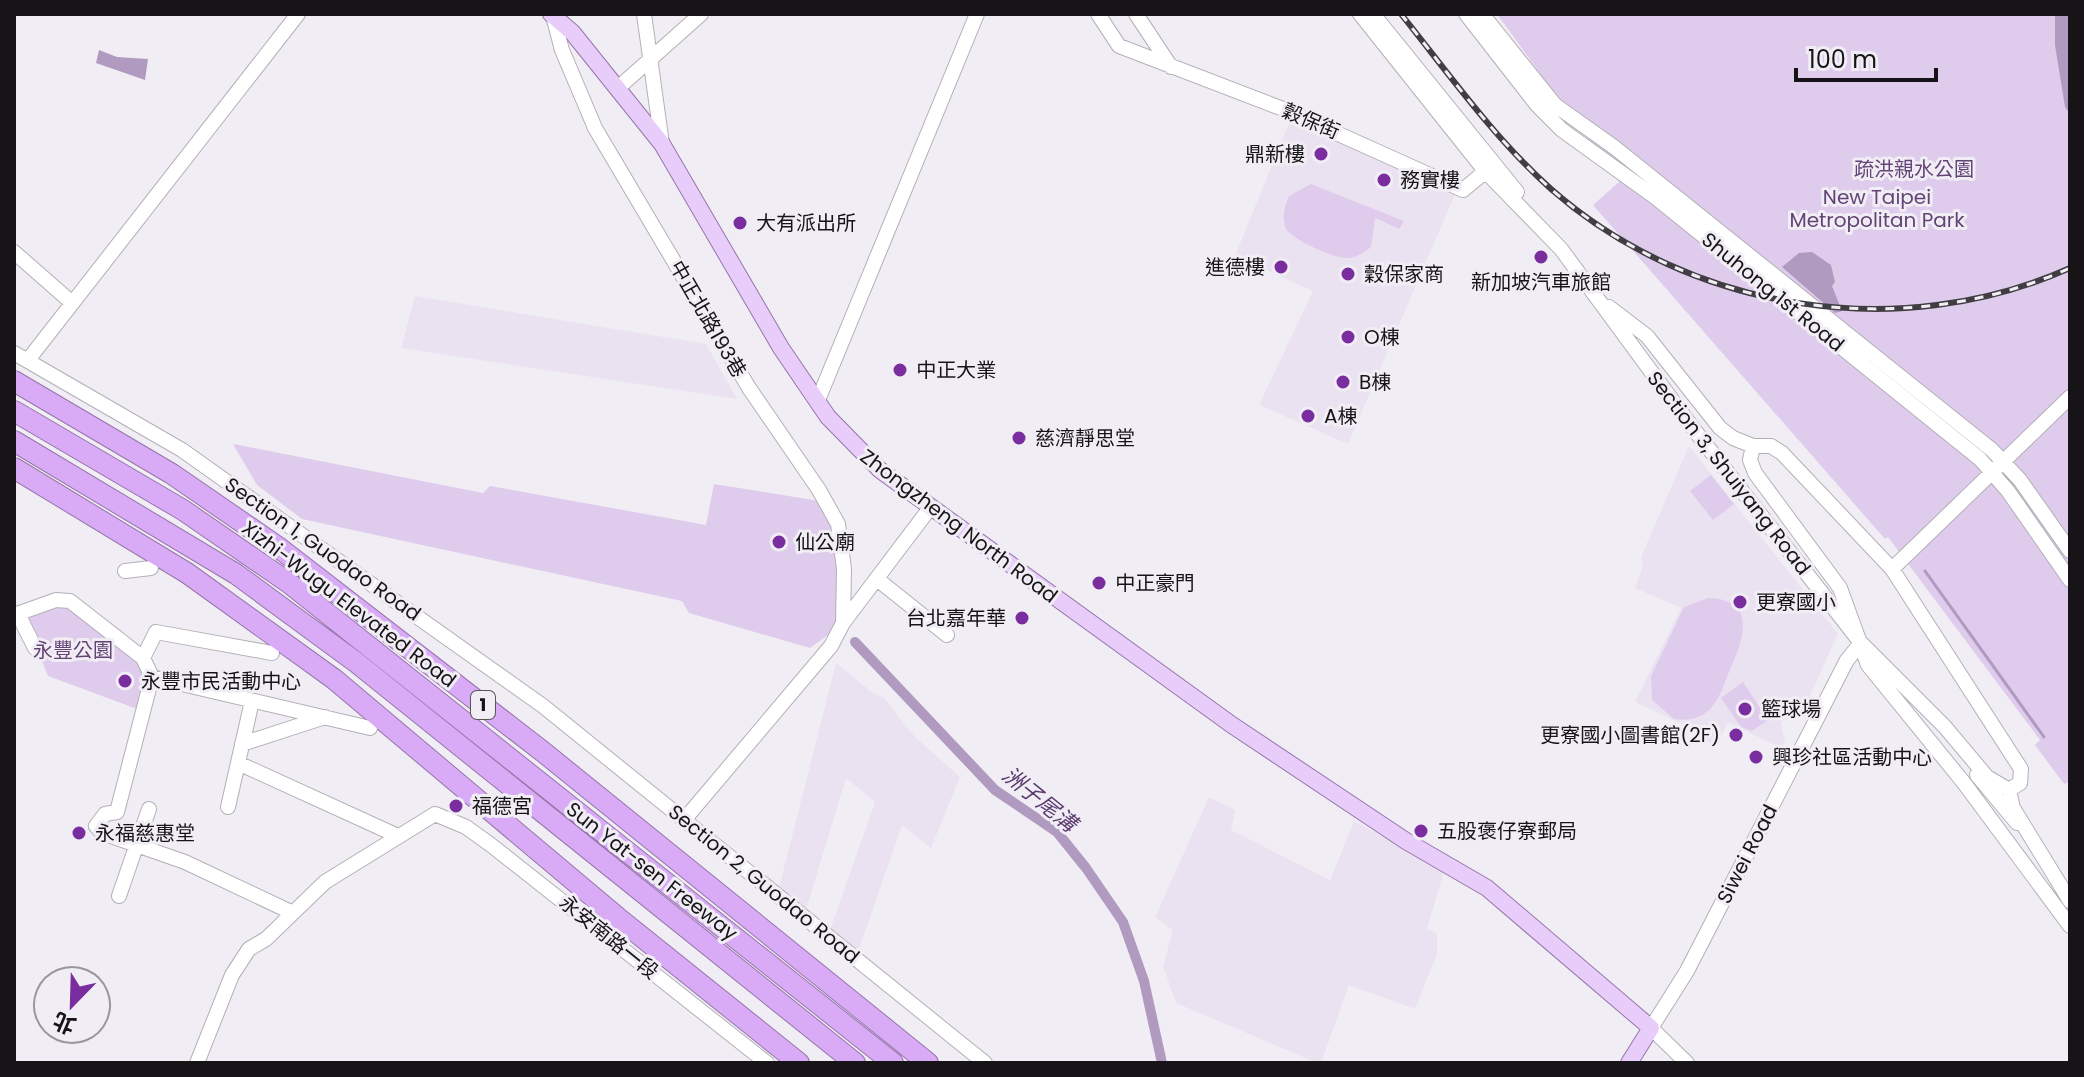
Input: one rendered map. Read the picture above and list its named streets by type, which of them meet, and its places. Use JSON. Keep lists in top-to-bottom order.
{
  "streets": {
    "highway": ["Xizhi-Wugu Elevated Road", "1", "Sun Yat-sen Freeway"],
    "main road": ["Zhongzheng North Road", "Siwei Road"],
    "street": [
      "穀保街",
      "Shuhong 1st Road",
      "中正北路193巷",
      "Section 3, Shuiyang Road",
      "Section 1, Guodao Road",
      "Section 2, Guodao Road",
      "永安南路一段"
    ]
  },
  "crossings": [
    ["穀保街", "Section 3, Shuiyang Road"],
    ["中正北路193巷", "Zhongzheng North Road"],
    ["Section 3, Shuiyang Road", "Siwei Road"],
    ["Zhongzheng North Road", "Siwei Road"],
    ["Section 1, Guodao Road", "Section 2, Guodao Road"]
  ],
  "water": ["洲子尾溝"],
  "parks": ["疏洪親水公園", "New Taipei Metropolitan Park", "永豐公園"],
  "places": [
    "鼎新樓",
    "務實樓",
    "大有派出所",
    "新加坡汽車旅館",
    "進德樓",
    "穀保家商",
    "O棟",
    "中正大業",
    "B棟",
    "A棟",
    "慈濟靜思堂",
    "仙公廟",
    "中正豪門",
    "更寮國小",
    "台北嘉年華",
    "永豐市民活動中心",
    "籃球場",
    "更寮國小圖書館(2F)",
    "興珍社區活動中心",
    "福德宮",
    "五股褒仔寮郵局",
    "永福慈惠堂"
  ],
  "scale_bar": "100 m",
  "north": "bottom left"
}
